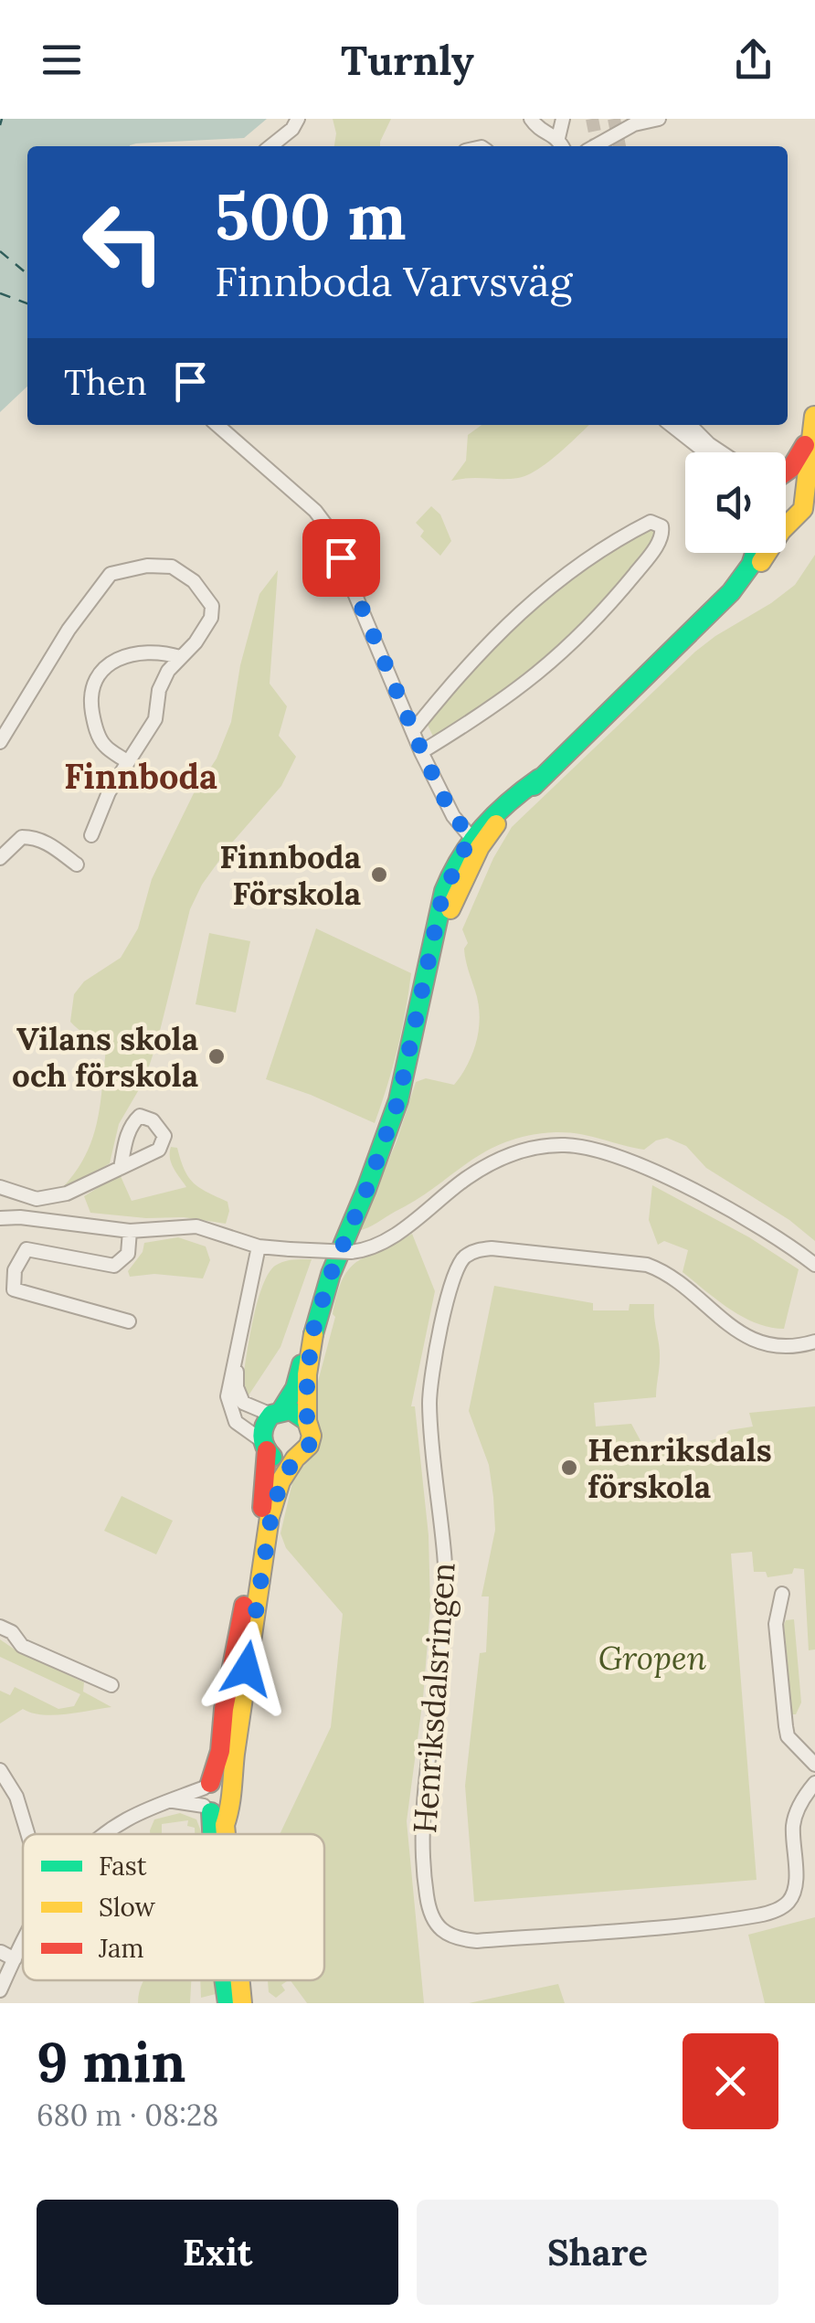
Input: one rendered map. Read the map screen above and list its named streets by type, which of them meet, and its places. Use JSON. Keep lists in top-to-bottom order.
{
  "streets": {
    "street": ["Henriksdalsringen"]
  },
  "districts": ["Finnboda"],
  "parks": ["Gropen"],
  "places": ["Finnboda Förskola", "Vilans skola och förskola", "Henriksdals förskola"],
  "legend": ["Fast", "Slow", "Jam"],
  "page": {
    "header": "Turnly",
    "turn": ["500 m", "Finnboda Varvsväg"],
    "then": "Then",
    "heading": ["9 min", "680 m · 08:28"],
    "buttons": ["Exit", "Share"]
  }
}
